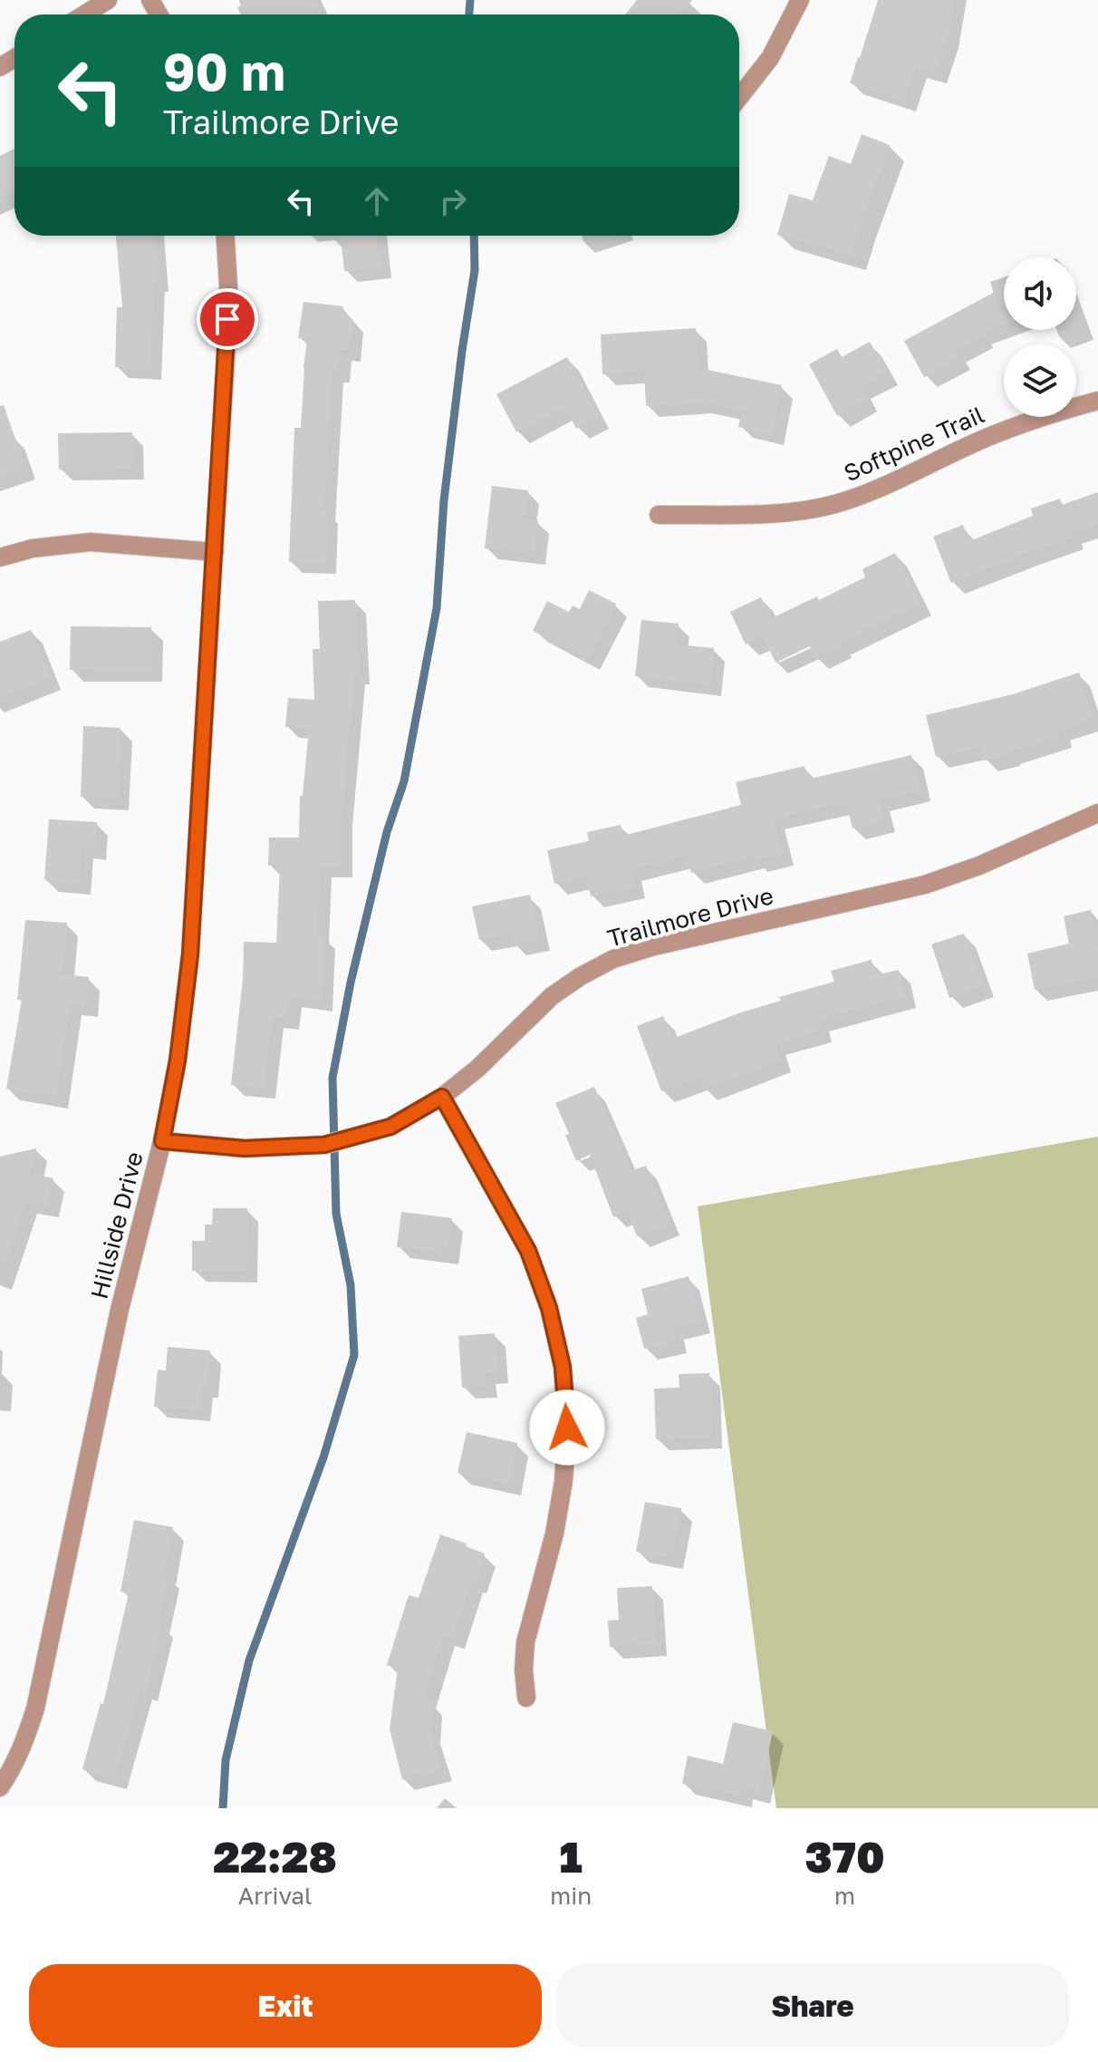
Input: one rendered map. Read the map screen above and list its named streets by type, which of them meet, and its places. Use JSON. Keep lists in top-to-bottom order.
{
  "streets": {
    "street": ["Softpine Trail", "Trailmore Drive", "Hillside Drive"]
  },
  "crossings": [
    ["Trailmore Drive", "Hillside Drive"]
  ],
  "page": {
    "turn": ["90 m", "Trailmore Drive"],
    "eta": [
      "22:28",
      "Arrival",
      "1",
      "min",
      "370",
      "m"
    ],
    "buttons": ["Exit", "Share"]
  }
}
